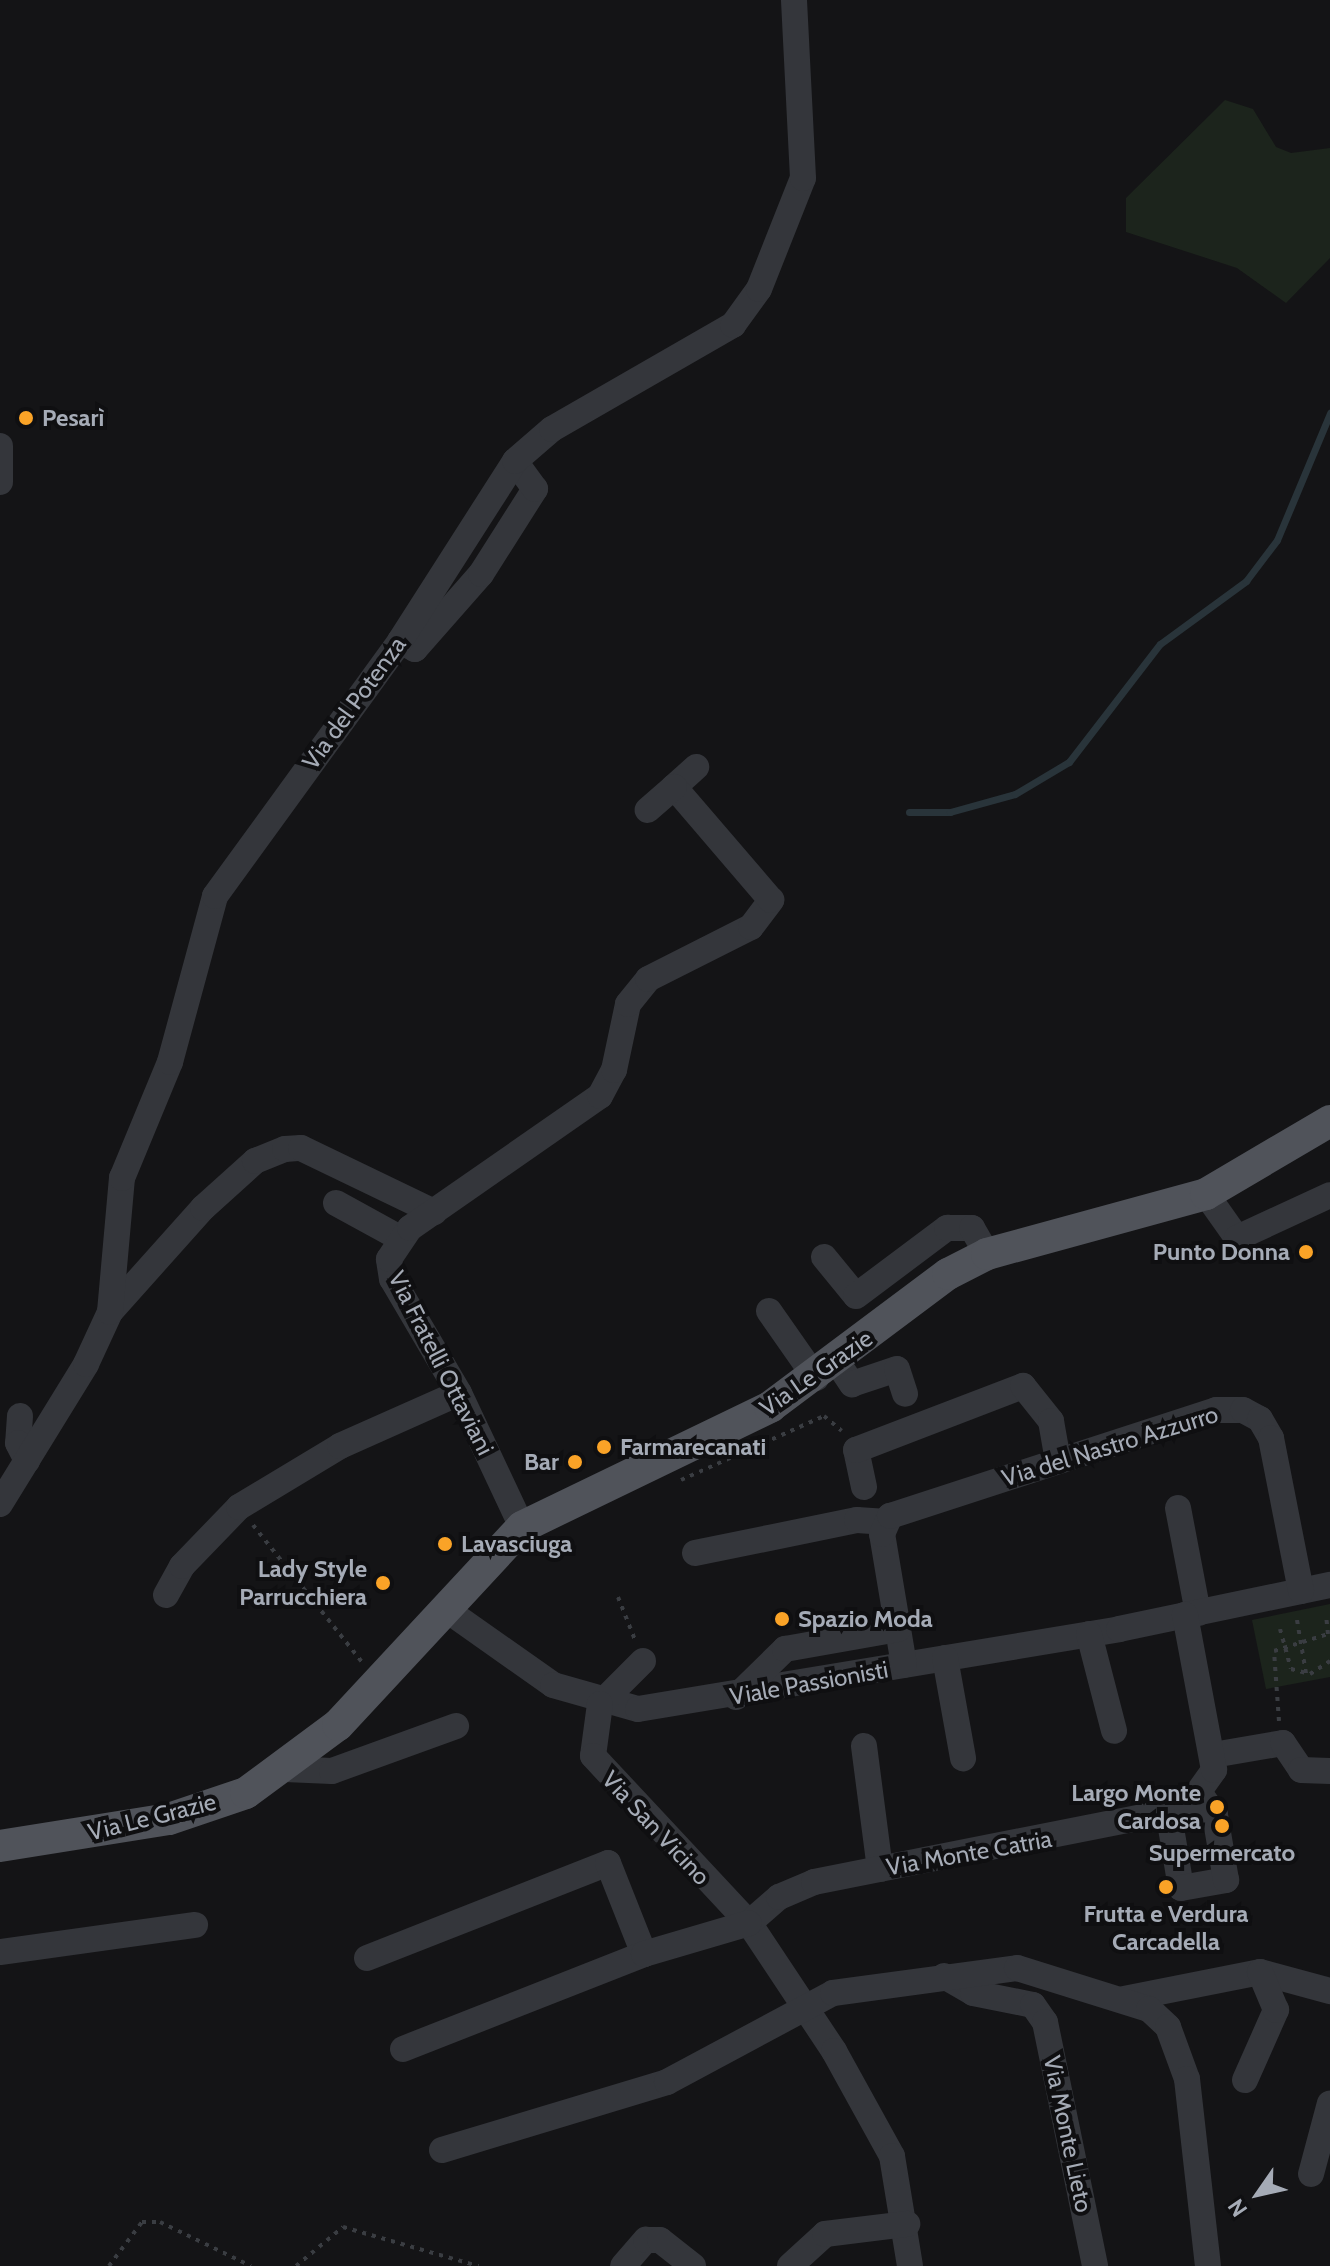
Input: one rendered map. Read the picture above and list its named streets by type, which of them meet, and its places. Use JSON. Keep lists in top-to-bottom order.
{
  "streets": {
    "main road": ["Via Le Grazie"],
    "street": [
      "Via del Potenza",
      "Via Fratelli Ottaviani",
      "Via del Nastro Azzurro",
      "Viale Passionisti",
      "Via San Vicino",
      "Via Monte Catria",
      "Via Monte Lieto"
    ]
  },
  "crossings": [
    ["Via Fratelli Ottaviani", "Via Le Grazie"],
    ["Via Le Grazie", "Viale Passionisti"],
    ["Via del Nastro Azzurro", "Viale Passionisti"],
    ["Viale Passionisti", "Via San Vicino"],
    ["Via San Vicino", "Via Monte Catria"]
  ],
  "places": [
    "Pesarì",
    "Punto Donna",
    "Farmarecanati",
    "Bar",
    "Lavasciuga",
    "Lady Style Parrucchiera",
    "Spazio Moda",
    "Largo Monte Cardosa",
    "Supermercato",
    "Frutta e Verdura Carcadella"
  ],
  "north": "bottom left"
}
